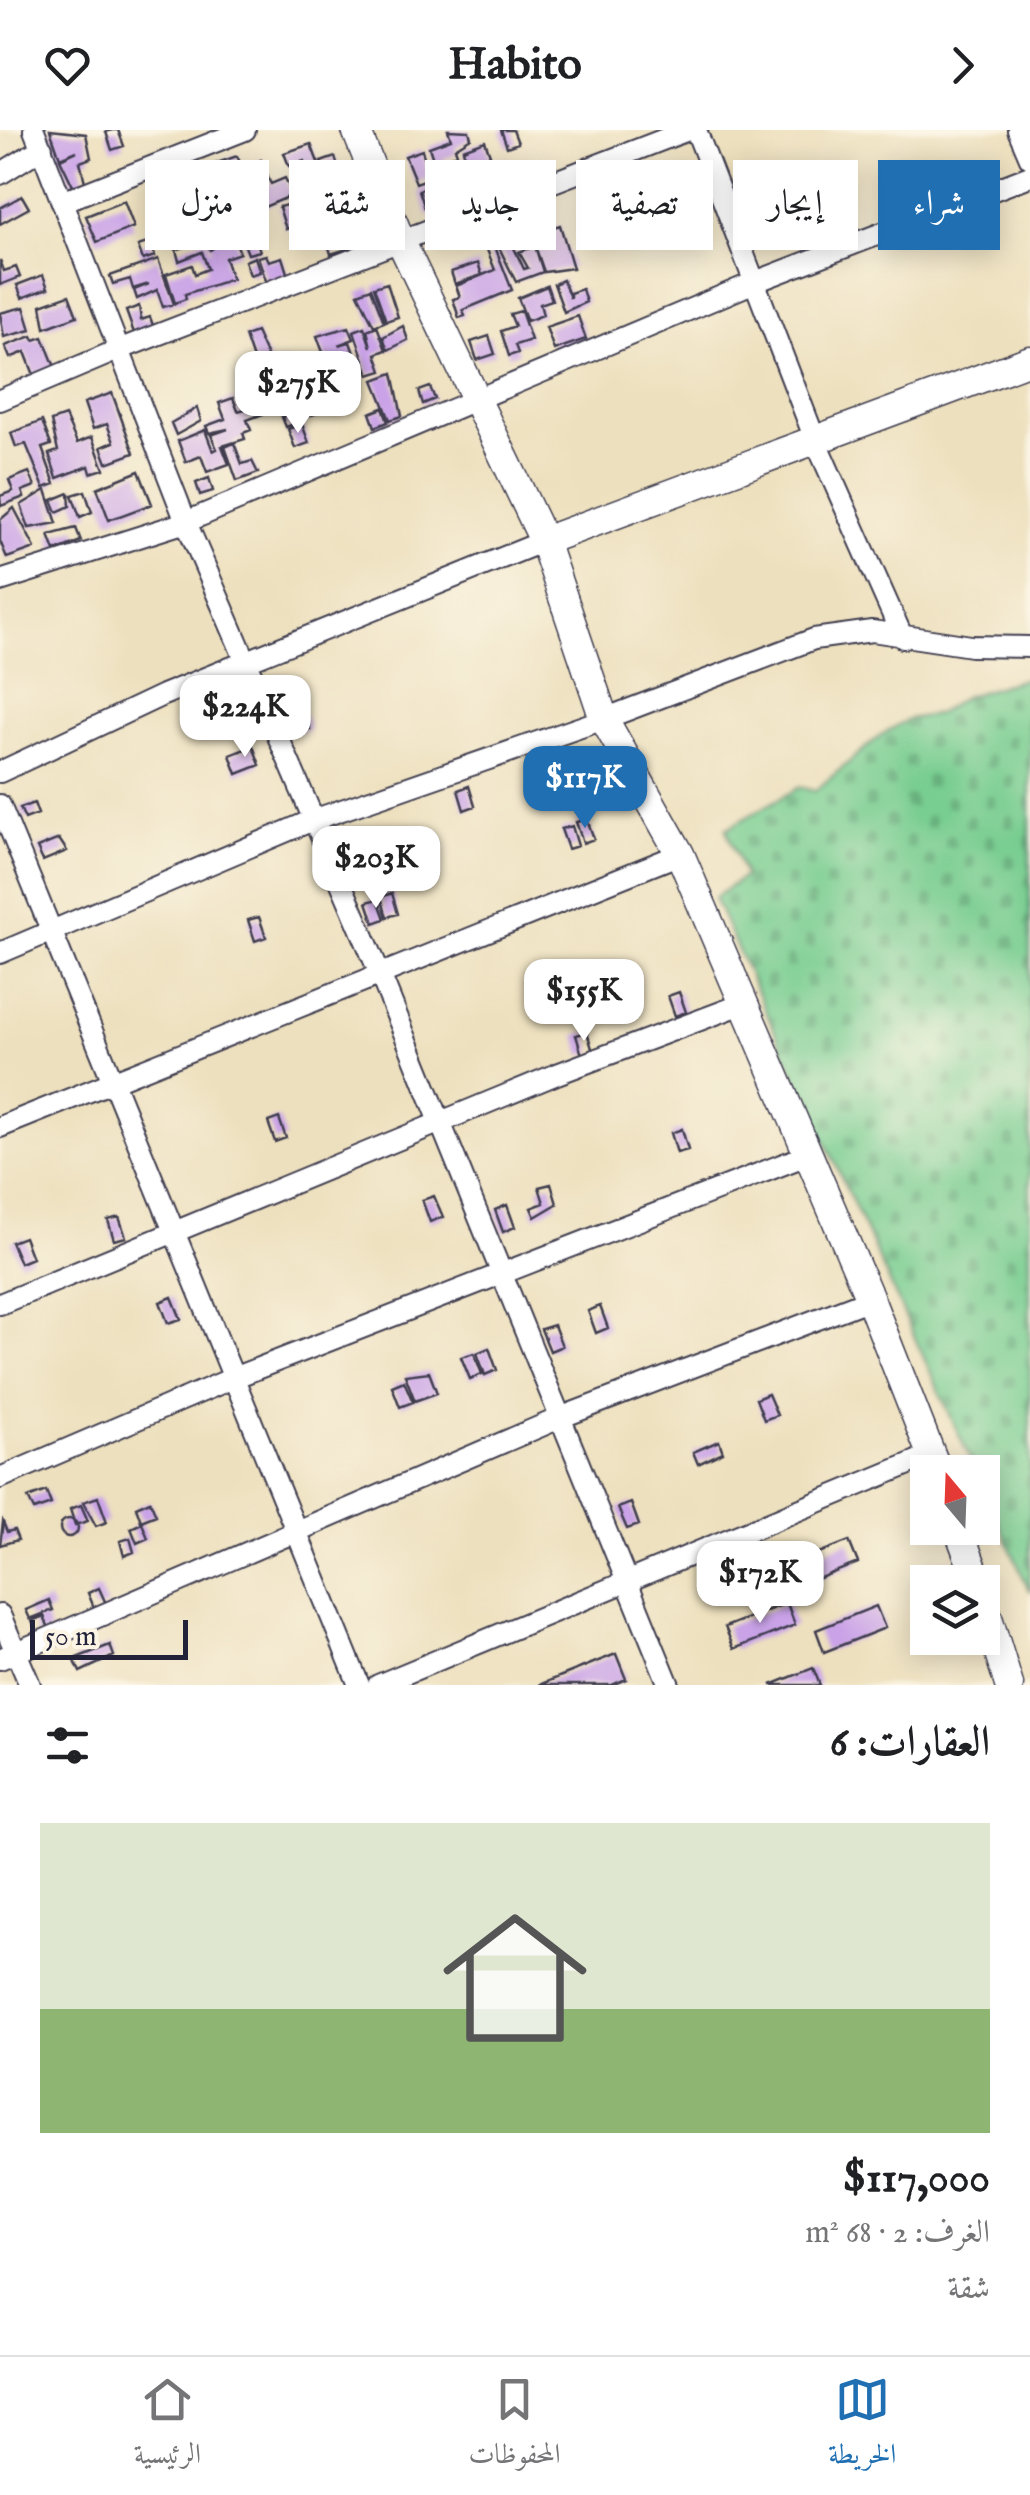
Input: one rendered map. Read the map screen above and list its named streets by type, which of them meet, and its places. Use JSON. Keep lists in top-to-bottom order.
{
  "scale_bar": "50 m",
  "north": "top",
  "page": {
    "header": "Habito",
    "chip": [
      "شراء",
      "إيجار",
      "تصفية",
      "جديد",
      "شقة",
      "منزل"
    ],
    "price": [
      "$275K",
      "$224K",
      "$117K",
      "$203K",
      "$155K",
      "$172K"
    ],
    "scale": "50 m",
    "heading": "العقارات: 6",
    "list": [
      {
        "name": "$117,000",
        "note": "الغرف: 2 · 68 m² · شقة"
      }
    ],
    "tabs": ["الخريطة", "المحفوظات", "الرئيسية"]
  }
}
